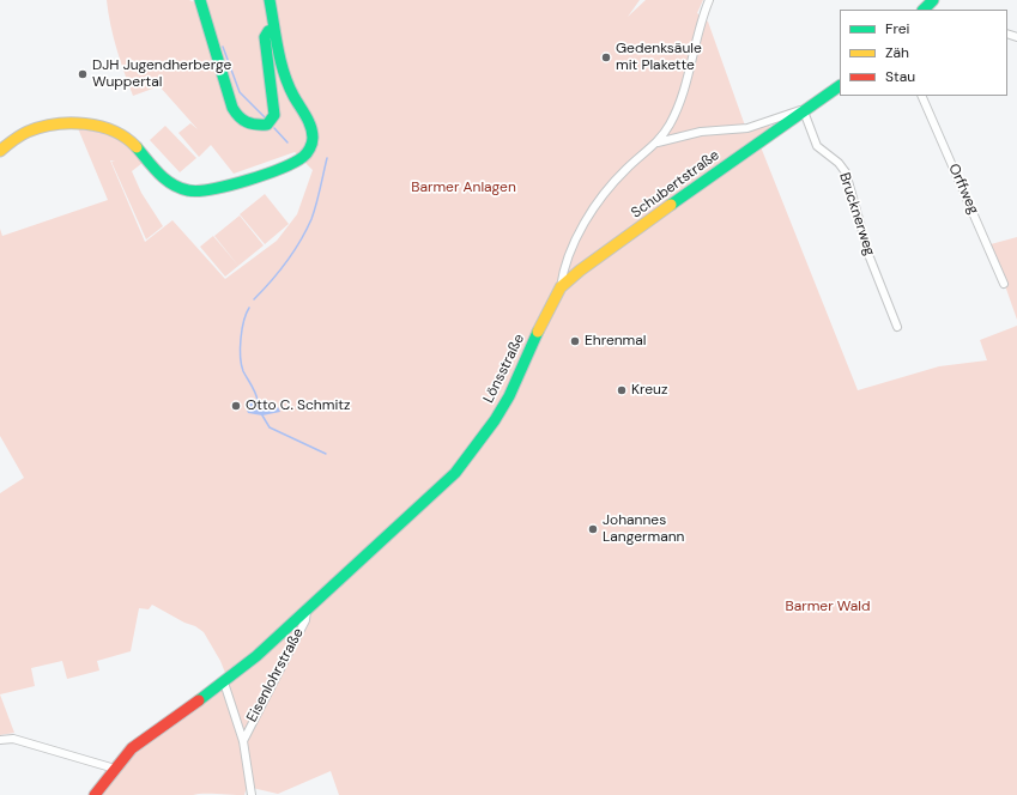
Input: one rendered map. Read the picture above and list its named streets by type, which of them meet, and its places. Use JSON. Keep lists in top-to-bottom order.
{
  "streets": {
    "street": [
      "Schubertstraße",
      "Orffweg",
      "Brucknerweg",
      "Lönsstraße",
      "Eisenlohrstraße"
    ]
  },
  "crossings": [
    ["Schubertstraße", "Brucknerweg"],
    ["Schubertstraße", "Lönsstraße"],
    ["Lönsstraße", "Eisenlohrstraße"]
  ],
  "parks": ["Barmer Anlagen", "Barmer Wald"],
  "places": [
    "Gedenksäule mit Plakette",
    "DJH Jugendherberge Wuppertal",
    "Ehrenmal",
    "Kreuz",
    "Otto C. Schmitz",
    "Johannes Langermann"
  ],
  "legend": ["Frei", "Zäh", "Stau"]
}
